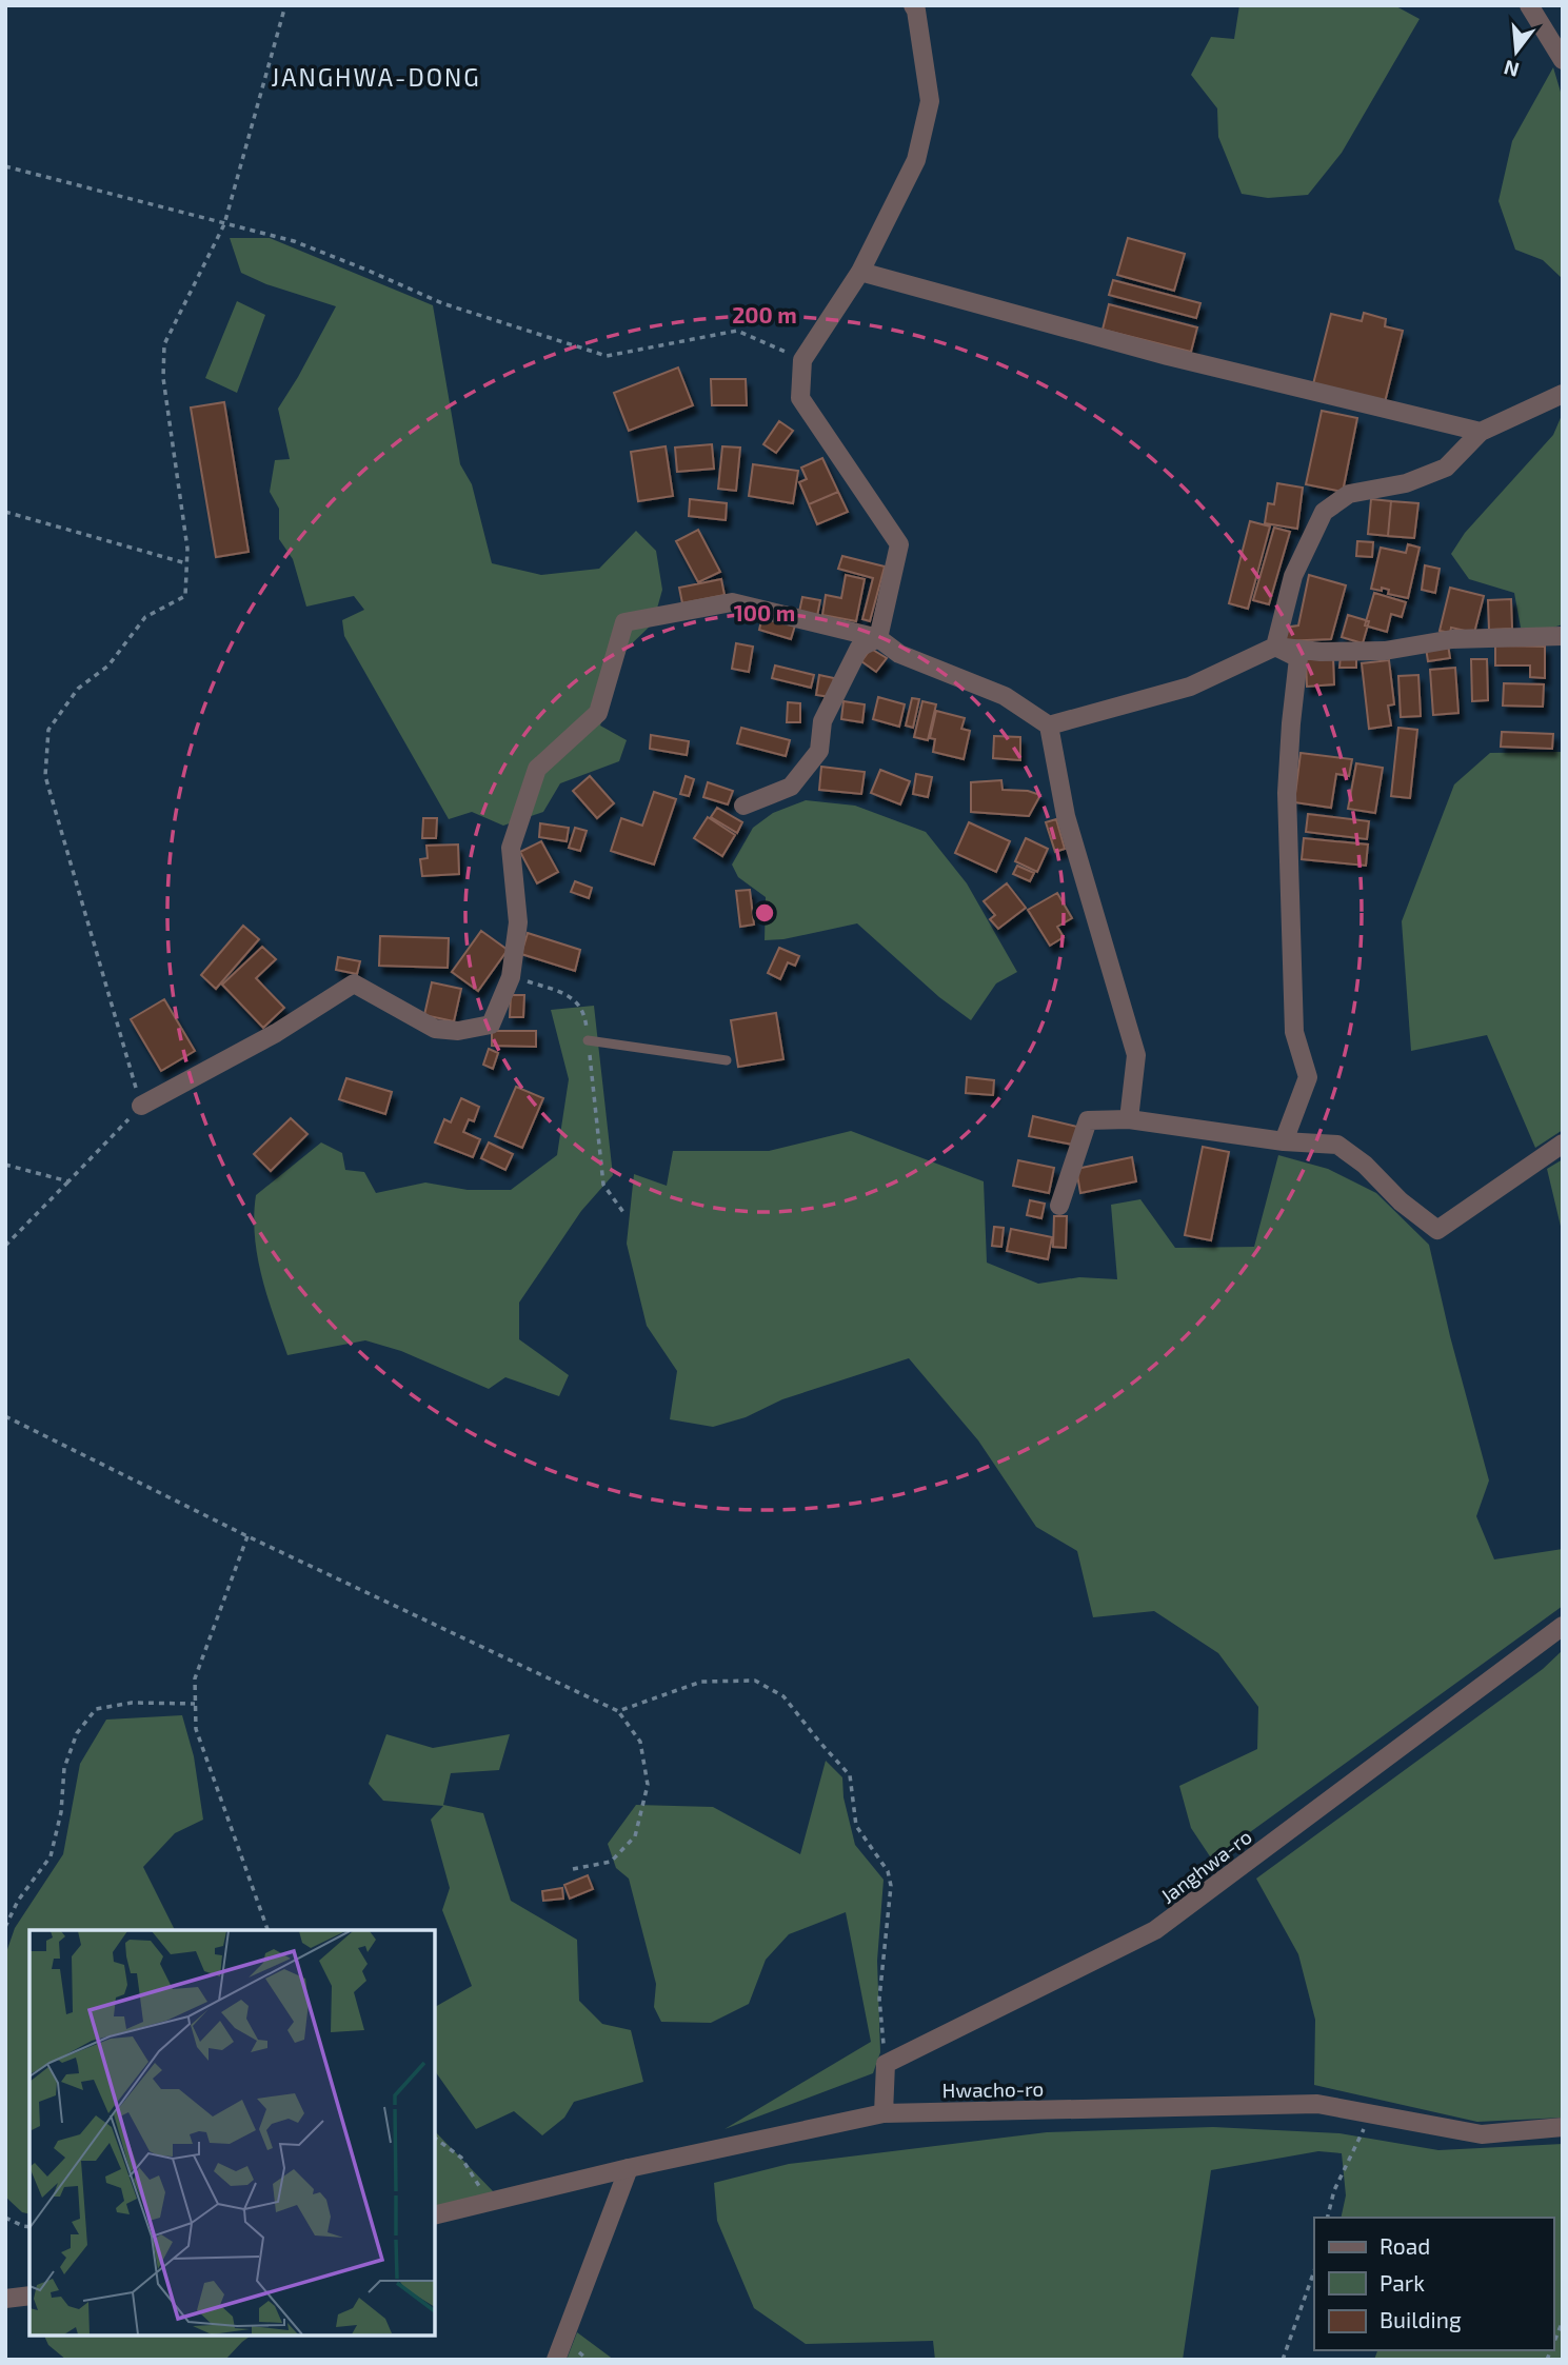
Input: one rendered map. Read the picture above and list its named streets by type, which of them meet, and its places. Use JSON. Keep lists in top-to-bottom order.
{
  "streets": {
    "street": ["Janghwa-ro", "Hwacho-ro"]
  },
  "districts": ["JANGHWA-DONG"],
  "legend": ["Road", "Park", "Building"],
  "north": "bottom",
  "rings": ["200 m", "100 m"]
}
